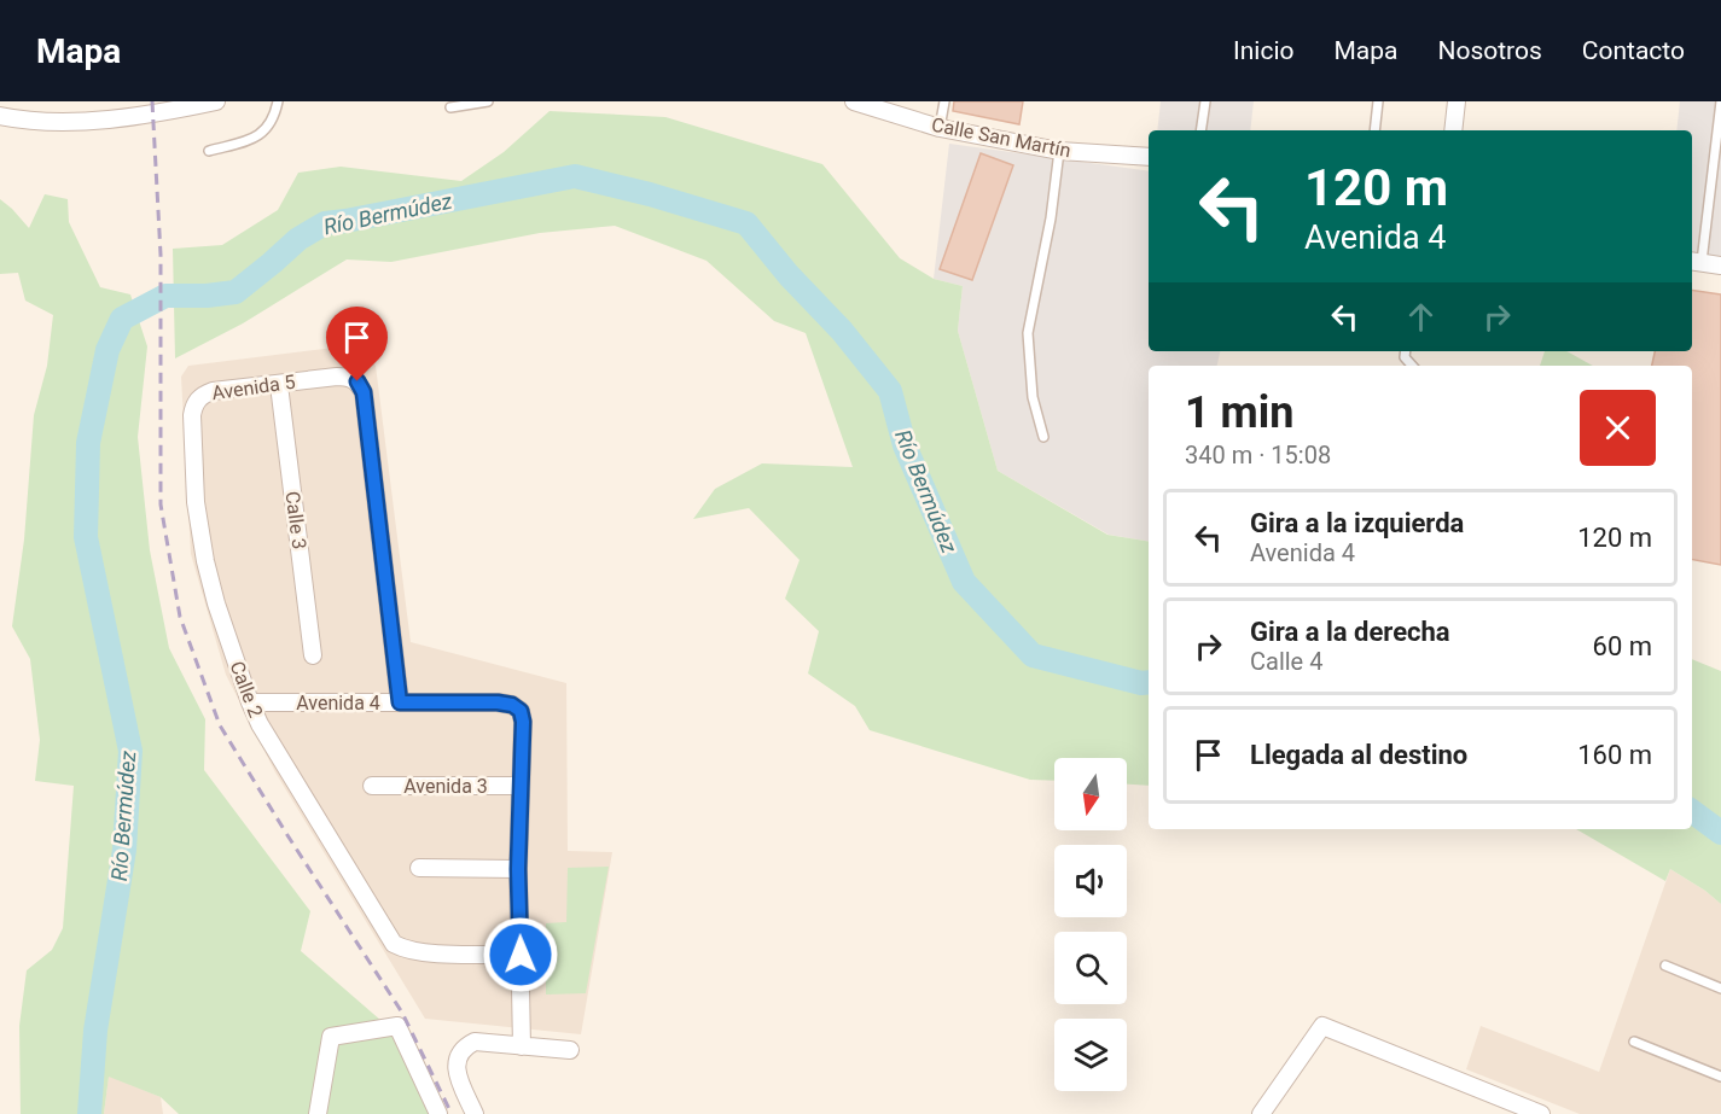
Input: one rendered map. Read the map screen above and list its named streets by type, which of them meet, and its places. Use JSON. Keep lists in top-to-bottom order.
{
  "streets": {
    "street": [
      "Calle San Martín",
      "Avenida 5",
      "Calle 3",
      "Calle 2",
      "Avenida 4",
      "Avenida 3"
    ]
  },
  "crossings": [
    ["Avenida 5", "Calle 3"],
    ["Avenida 5", "Calle 2"],
    ["Avenida 5", "Avenida 4"],
    ["Calle 2", "Avenida 4"],
    ["Avenida 4", "Avenida 3"]
  ],
  "water": ["Río Bermúdez"],
  "north": "bottom",
  "page": {
    "header": "Mapa",
    "nav": [
      "Inicio",
      "Mapa",
      "Nosotros",
      "Contacto"
    ],
    "turn": ["120 m", "Avenida 4"],
    "heading": ["1 min", "340 m · 15:08"],
    "list": [
      {
        "name": "Gira a la izquierda",
        "note": "Avenida 4",
        "value": "120 m"
      },
      {
        "name": "Gira a la derecha",
        "note": "Calle 4",
        "value": "60 m"
      },
      {
        "name": "Llegada al destino",
        "value": "160 m"
      }
    ]
  }
}
